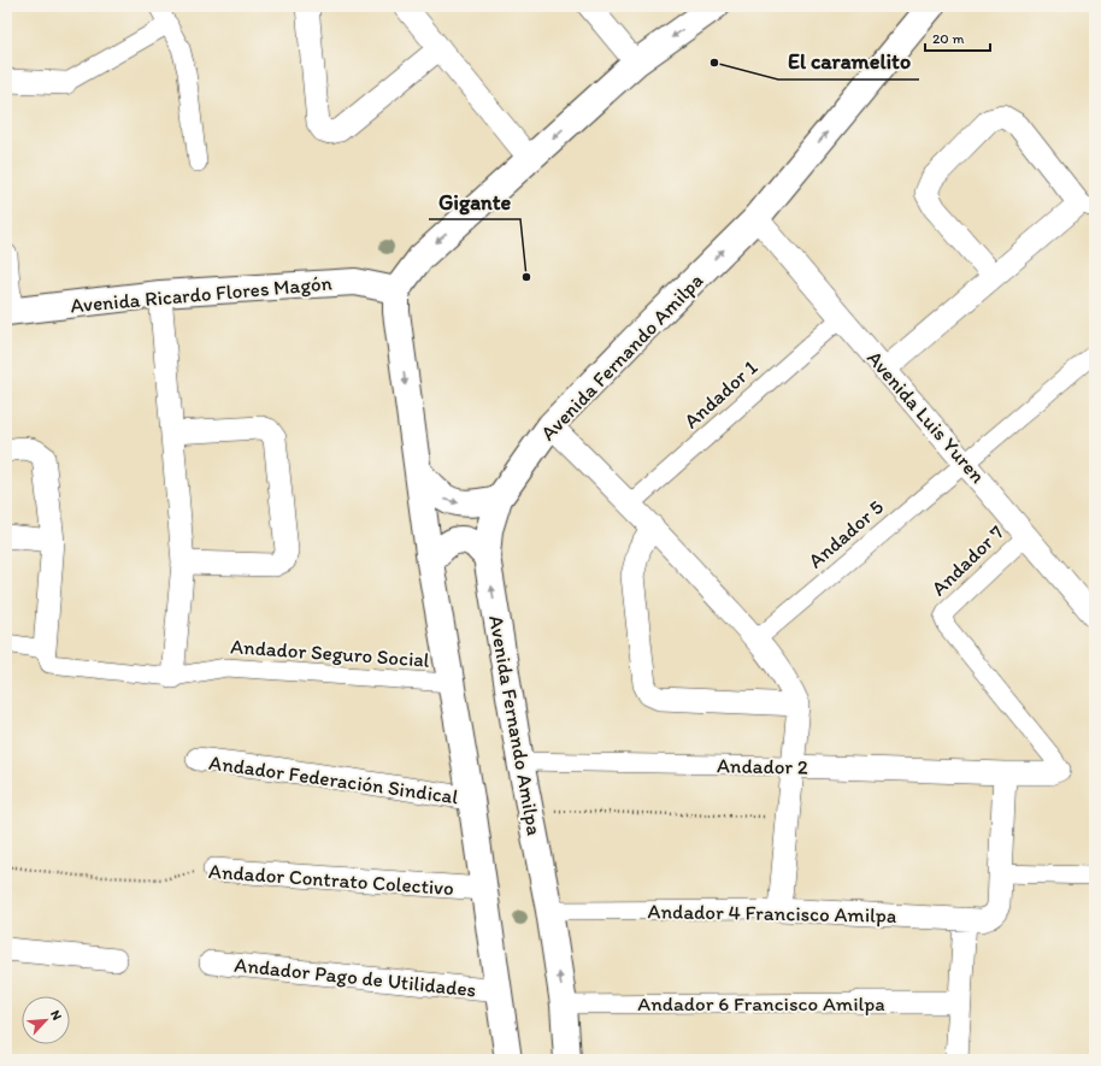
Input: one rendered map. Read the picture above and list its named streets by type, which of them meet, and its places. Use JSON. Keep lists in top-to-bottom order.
{
  "streets": {
    "street": [
      "Avenida Ricardo Flores Magón",
      "Avenida Fernando Amilpa",
      "Andador 1",
      "Avenida Luis Yuren",
      "Andador 5",
      "Andador 7",
      "Andador Seguro Social",
      "Andador 2",
      "Andador Federación Sindical",
      "Andador Contrato Colectivo",
      "Andador 4 Francisco Amilpa",
      "Andador Pago de Utilidades",
      "Andador 6 Francisco Amilpa"
    ]
  },
  "crossings": [
    ["Avenida Fernando Amilpa", "Avenida Luis Yuren"],
    ["Avenida Fernando Amilpa", "Andador 2"],
    ["Avenida Fernando Amilpa", "Andador 4 Francisco Amilpa"],
    ["Avenida Fernando Amilpa", "Andador 6 Francisco Amilpa"],
    ["Andador 1", "Avenida Luis Yuren"],
    ["Avenida Luis Yuren", "Andador 5"],
    ["Avenida Luis Yuren", "Andador 7"],
    ["Andador 7", "Andador 2"]
  ],
  "places": ["El caramelito", "Gigante"],
  "scale_bar": "20 m",
  "north": "top right"
}
